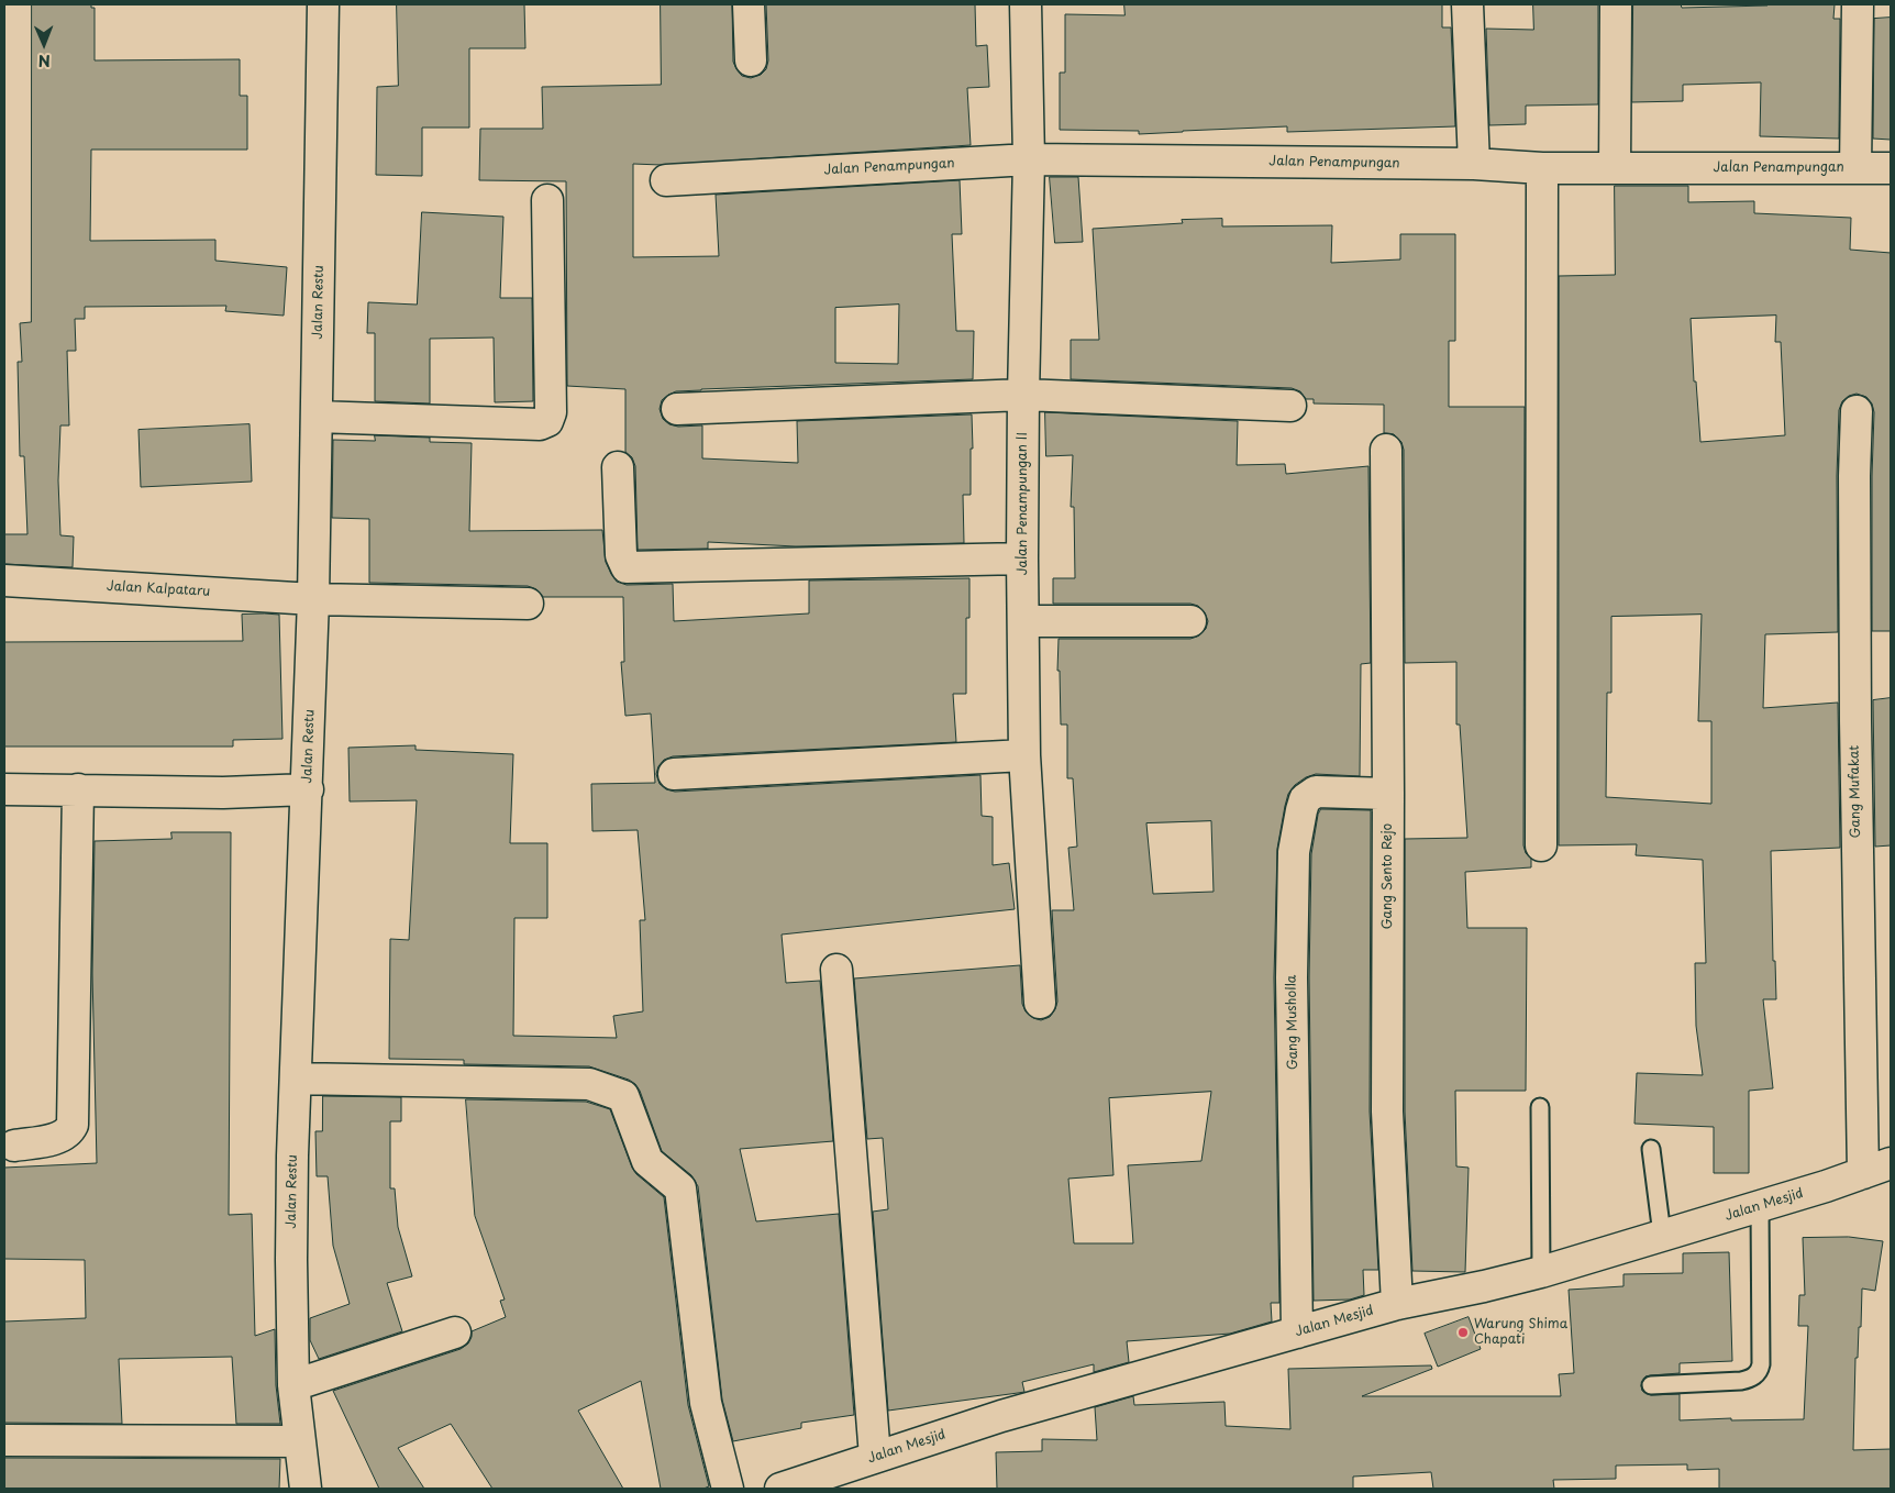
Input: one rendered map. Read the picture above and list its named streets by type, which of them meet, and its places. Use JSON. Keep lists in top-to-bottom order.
{
  "streets": {
    "street": [
      "Jalan Penampungan",
      "Jalan Restu",
      "Jalan Penampungan II",
      "Jalan Kalpataru",
      "Gang Mufakat",
      "Gang Sento Rejo",
      "Gang Musholla",
      "Jalan Mesjid"
    ]
  },
  "crossings": [
    ["Jalan Penampungan", "Jalan Penampungan II"],
    ["Jalan Restu", "Jalan Kalpataru"],
    ["Gang Mufakat", "Jalan Mesjid"],
    ["Gang Sento Rejo", "Gang Musholla"],
    ["Gang Sento Rejo", "Jalan Mesjid"],
    ["Gang Musholla", "Jalan Mesjid"]
  ],
  "places": ["Warung Shima Chapati"],
  "north": "bottom"
}
